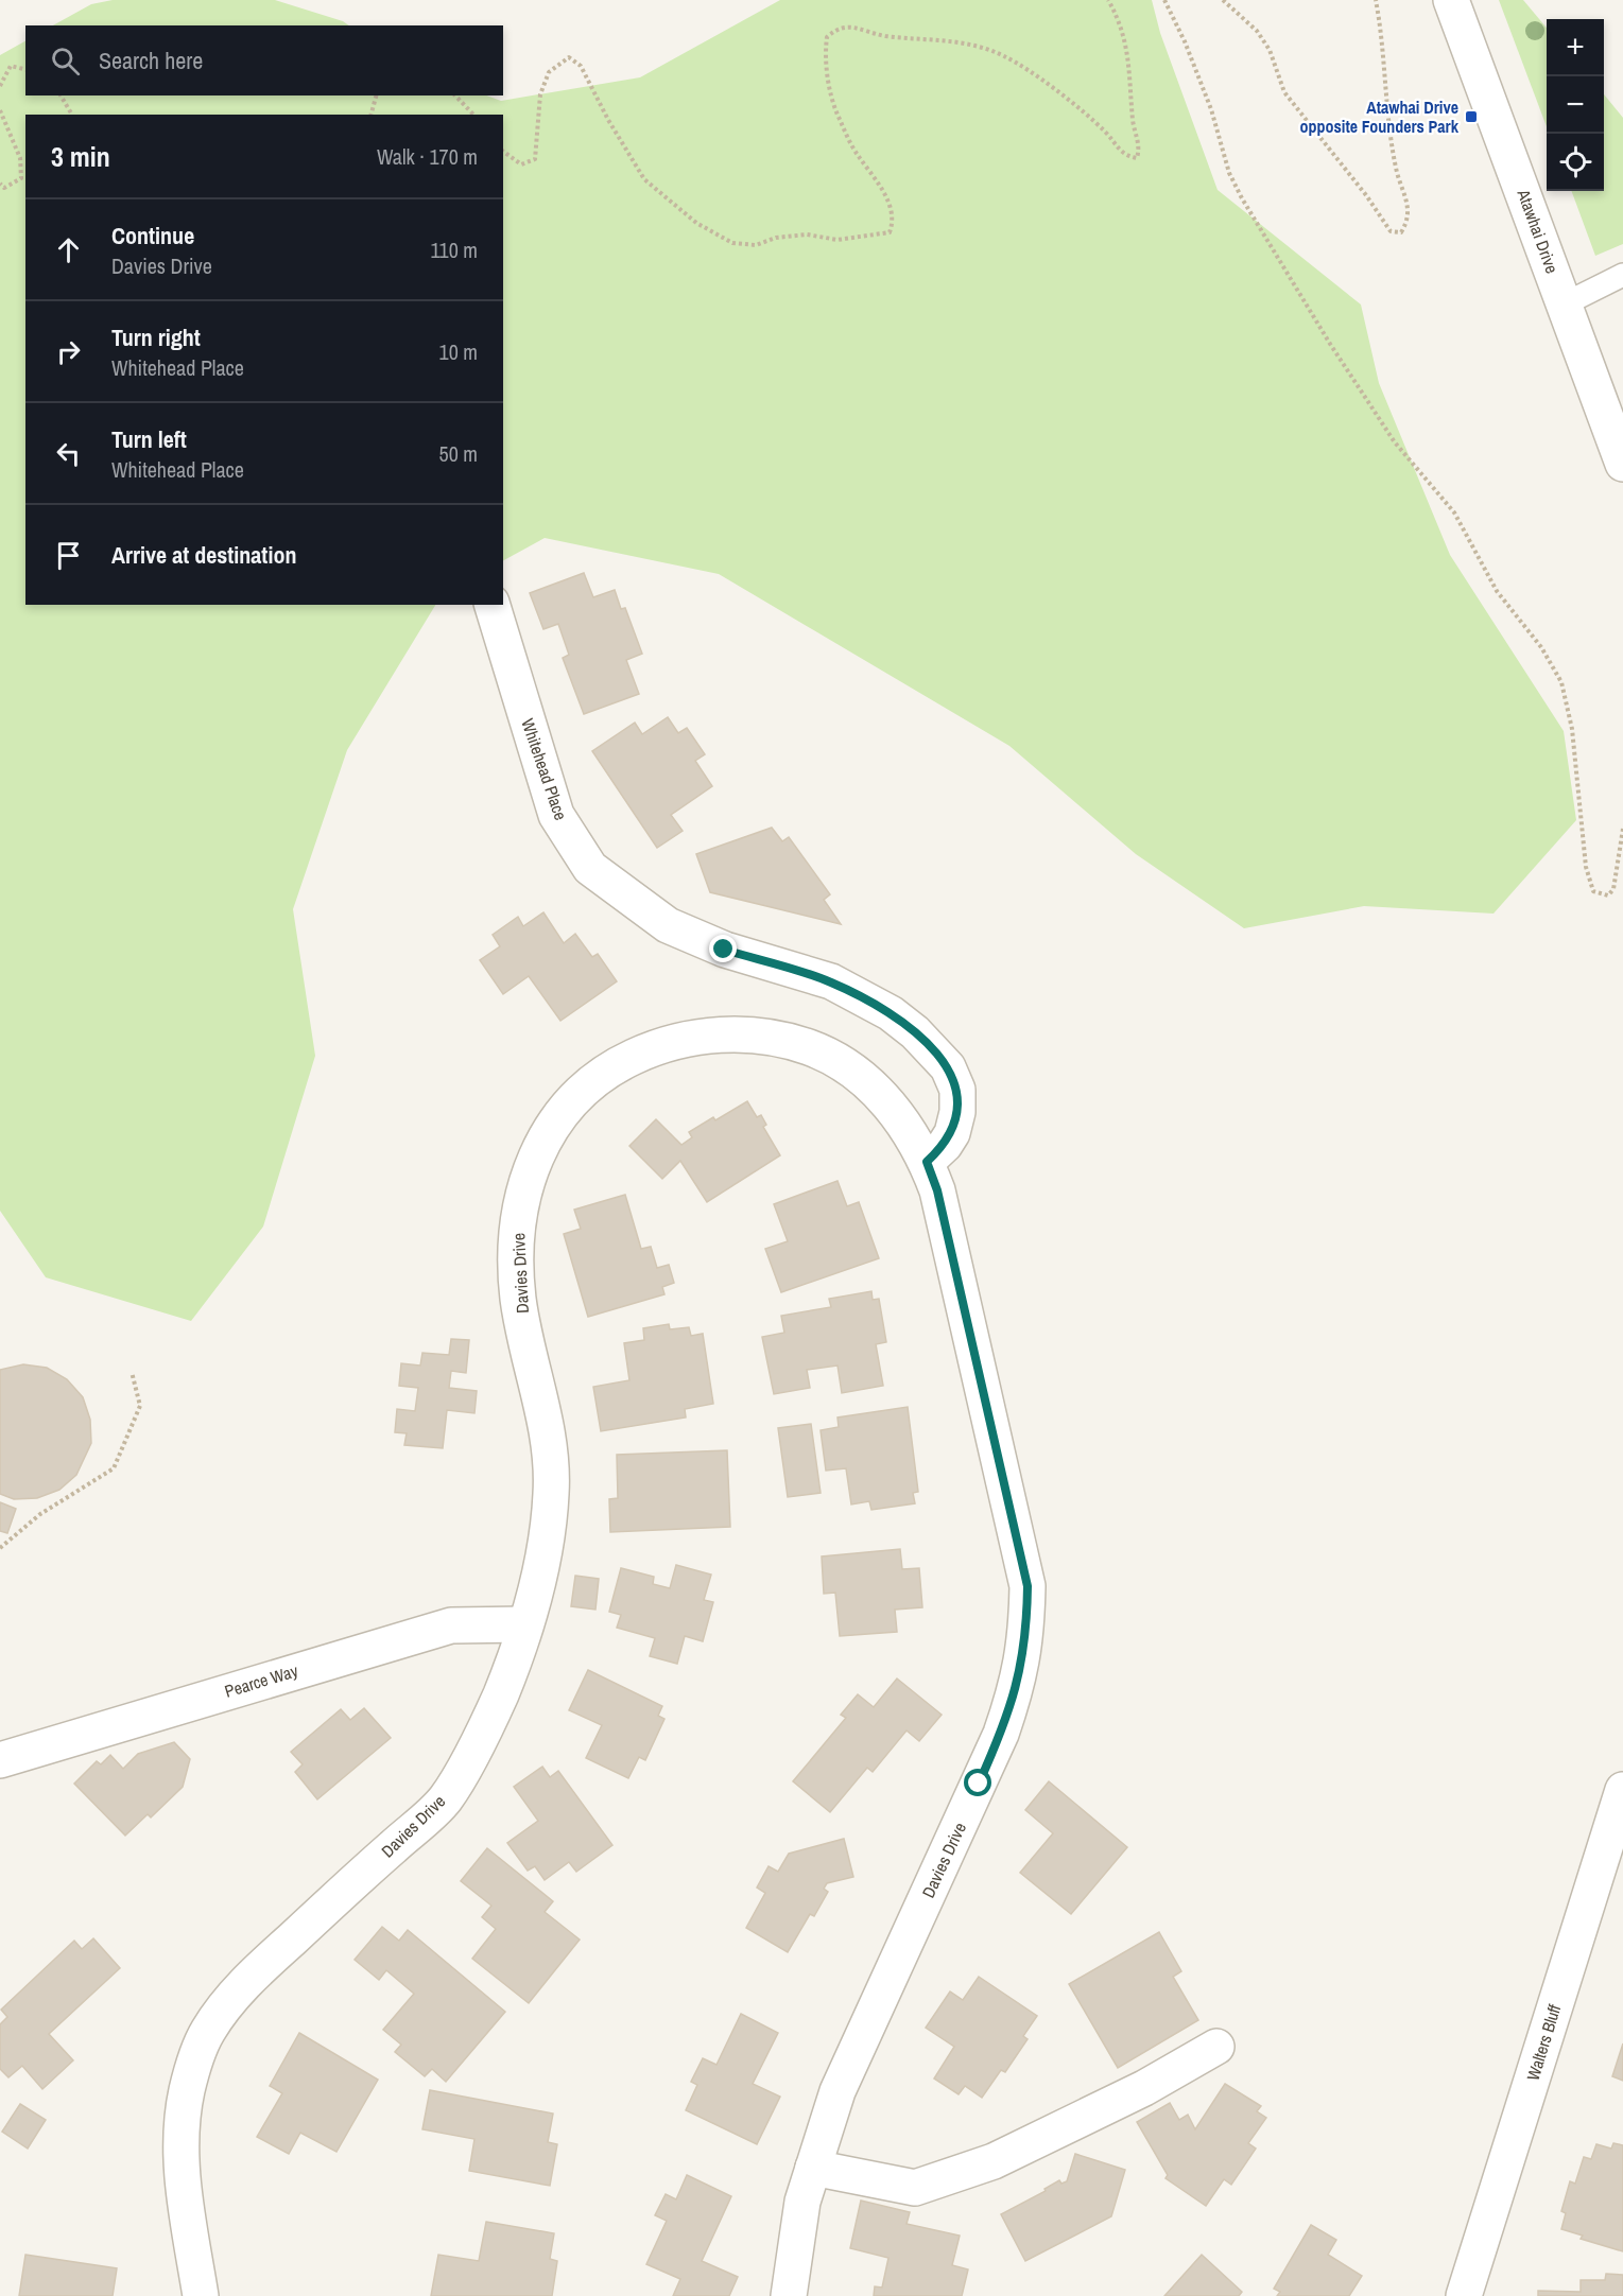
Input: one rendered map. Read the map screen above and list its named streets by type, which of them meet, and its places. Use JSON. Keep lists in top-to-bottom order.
{
  "streets": {
    "street": [
      "Atawhai Drive",
      "Whitehead Place",
      "Davies Drive",
      "Pearce Way",
      "Walters Bluff"
    ]
  },
  "crossings": [
    ["Whitehead Place", "Davies Drive"],
    ["Davies Drive", "Pearce Way"]
  ],
  "places": {
    "transit": ["Atawhai Drive opposite Founders Park"]
  },
  "page": {
    "map_buttons": ["+", "−"],
    "search": "Search here",
    "heading": ["3 min", "Walk · 170 m"],
    "list": [
      ["Continue", "Davies Drive", "110 m"],
      ["Turn right", "Whitehead Place", "10 m"],
      ["Turn left", "Whitehead Place", "50 m"],
      "Arrive at destination"
    ]
  }
}
